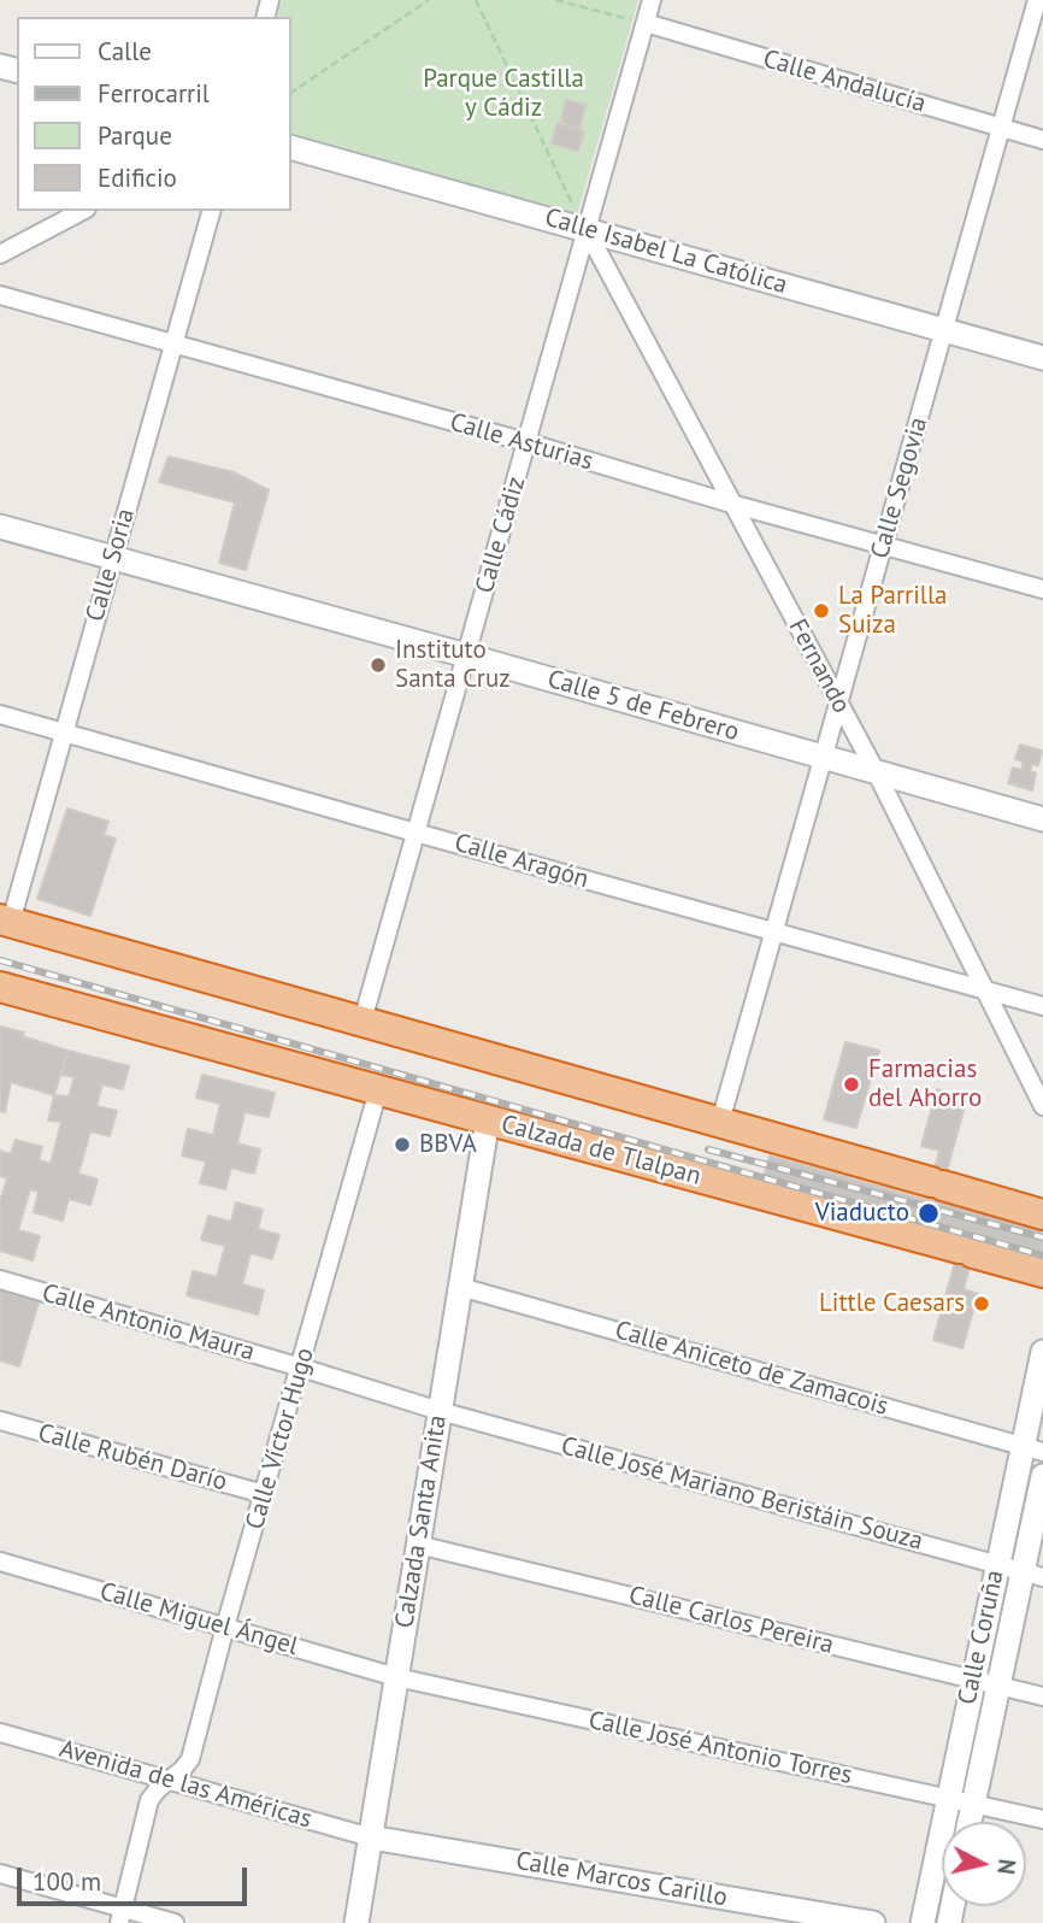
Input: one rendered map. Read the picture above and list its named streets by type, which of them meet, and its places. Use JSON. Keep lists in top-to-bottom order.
{
  "streets": {
    "highway": ["Calzada de Tlalpan"],
    "street": [
      "Calle Andalucía",
      "Calle Isabel La Católica",
      "Calle Asturias",
      "Calle Segovia",
      "Calle Cádiz",
      "Calle Soria",
      "Fernando",
      "Calle 5 de Febrero",
      "Calle Aragón",
      "Calle Antonio Maura",
      "Calle Aniceto de Zamacois",
      "Calle Víctor Hugo",
      "Calle Rubén Darío",
      "Calle José Mariano Beristáin Souza",
      "Calzada Santa Anita",
      "Calle Miguel Ángel",
      "Calle Carlos Pereira",
      "Calle Coruña",
      "Calle José Antonio Torres",
      "Avenida de las Américas",
      "Calle Marcos Carillo"
    ]
  },
  "crossings": [
    ["Calle Andalucía", "Calle Segovia"],
    ["Calle Andalucía", "Calle Cádiz"],
    ["Calle Isabel La Católica", "Calle Segovia"],
    ["Calle Isabel La Católica", "Calle Cádiz"],
    ["Calle Isabel La Católica", "Fernando"],
    ["Calle Asturias", "Calle Segovia"],
    ["Calle Asturias", "Calle Cádiz"],
    ["Calle Asturias", "Calle Soria"],
    ["Calle Asturias", "Fernando"],
    ["Calle Segovia", "Fernando"],
    ["Calle Segovia", "Calle 5 de Febrero"],
    ["Calle Segovia", "Calle Aragón"],
    ["Calle Cádiz", "Fernando"],
    ["Calle Cádiz", "Calle 5 de Febrero"],
    ["Calle Cádiz", "Calle Aragón"],
    ["Calle Soria", "Calle 5 de Febrero"],
    ["Calle Soria", "Calle Aragón"],
    ["Fernando", "Calle 5 de Febrero"],
    ["Fernando", "Calle Aragón"],
    ["Calzada de Tlalpan", "Calle Víctor Hugo"],
    ["Calzada de Tlalpan", "Calzada Santa Anita"],
    ["Calle Antonio Maura", "Calle Víctor Hugo"],
    ["Calle Antonio Maura", "Calle José Mariano Beristáin Souza"],
    ["Calle Antonio Maura", "Calzada Santa Anita"],
    ["Calle Aniceto de Zamacois", "Calzada Santa Anita"],
    ["Calle Aniceto de Zamacois", "Calle Coruña"],
    ["Calle Víctor Hugo", "Calle Rubén Darío"],
    ["Calle Víctor Hugo", "Calle Miguel Ángel"],
    ["Calle Víctor Hugo", "Avenida de las Américas"],
    ["Calle José Mariano Beristáin Souza", "Calzada Santa Anita"],
    ["Calle José Mariano Beristáin Souza", "Calle Coruña"],
    ["Calzada Santa Anita", "Calle Miguel Ángel"],
    ["Calzada Santa Anita", "Calle Carlos Pereira"],
    ["Calzada Santa Anita", "Calle José Antonio Torres"],
    ["Calzada Santa Anita", "Avenida de las Américas"],
    ["Calzada Santa Anita", "Calle Marcos Carillo"],
    ["Calle Miguel Ángel", "Calle José Antonio Torres"],
    ["Calle Carlos Pereira", "Calle Coruña"],
    ["Calle Coruña", "Calle José Antonio Torres"],
    ["Avenida de las Américas", "Calle Marcos Carillo"]
  ],
  "parks": ["Parque Castilla y Cádiz"],
  "places": [
    "La Parrilla Suiza",
    "Instituto Santa Cruz",
    "Farmacias del Ahorro",
    "BBVA",
    "Viaducto",
    "Little Caesars"
  ],
  "legend": [
    "Calle",
    "Ferrocarril",
    "Parque",
    "Edificio"
  ],
  "scale_bar": "100 m",
  "north": "right"
}
